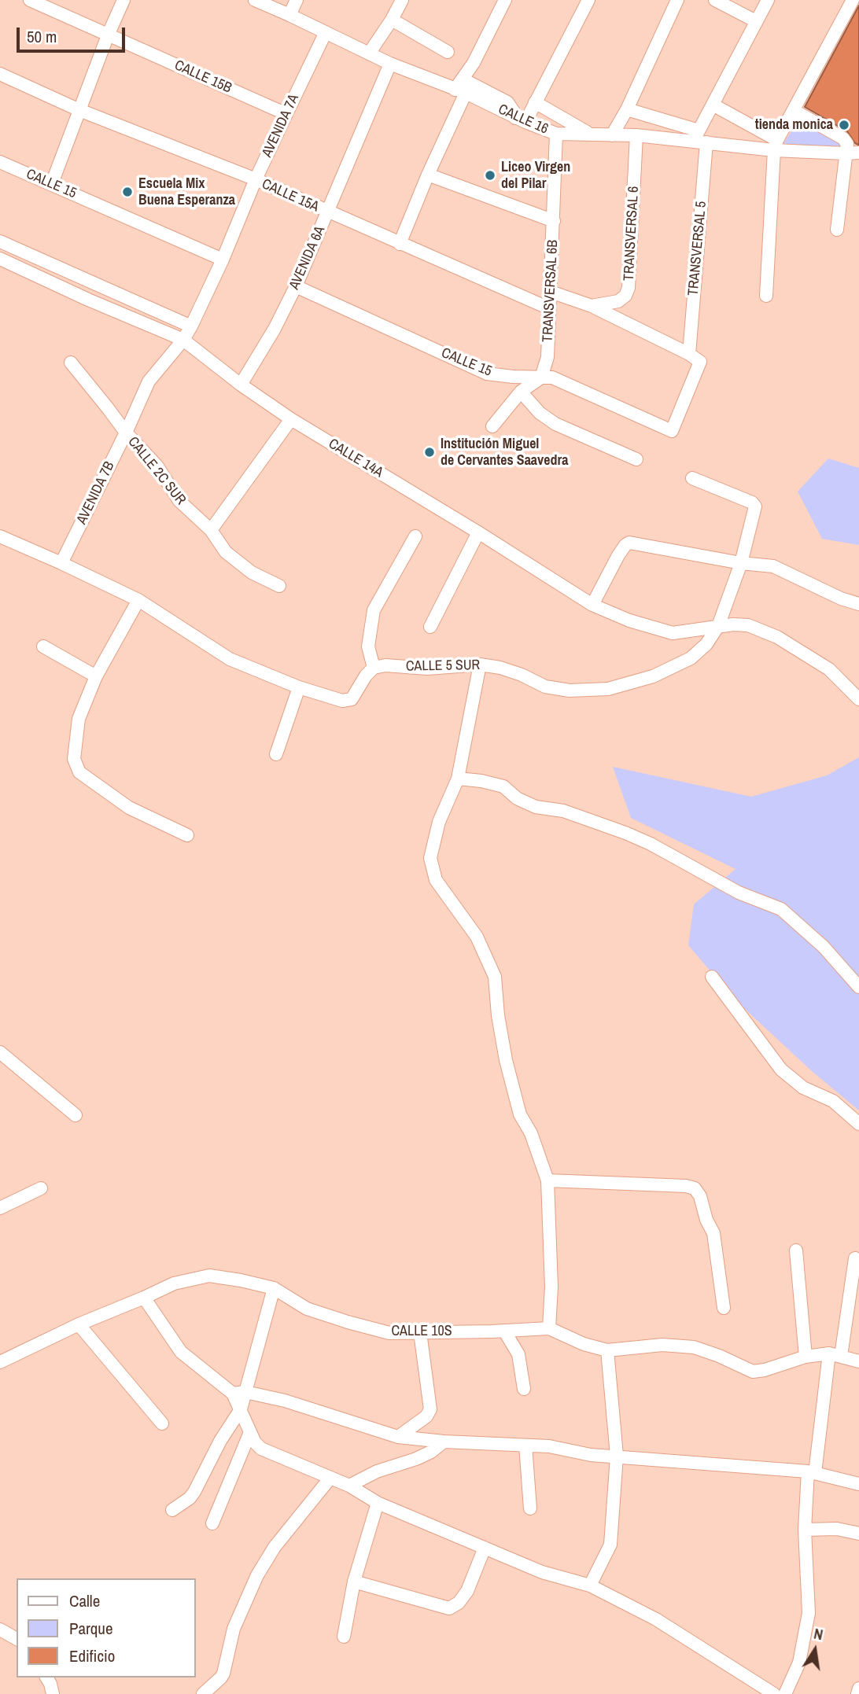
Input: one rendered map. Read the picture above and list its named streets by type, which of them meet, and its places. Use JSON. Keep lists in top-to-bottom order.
{
  "streets": {
    "street": [
      "CALLE 15B",
      "CALLE 16",
      "AVENIDA 7A",
      "CALLE 15",
      "CALLE 15A",
      "TRANSVERSAL 6",
      "TRANSVERSAL 5",
      "AVENIDA 6A",
      "TRANSVERSAL 6B",
      "CALLE 14A",
      "CALLE 2C SUR",
      "AVENIDA 7B",
      "CALLE 5 SUR",
      "CALLE 10S"
    ]
  },
  "crossings": [
    ["CALLE 15B", "AVENIDA 7A"],
    ["CALLE 16", "AVENIDA 7A"],
    ["CALLE 16", "TRANSVERSAL 6"],
    ["CALLE 16", "TRANSVERSAL 5"],
    ["CALLE 16", "AVENIDA 6A"],
    ["CALLE 16", "TRANSVERSAL 6B"],
    ["AVENIDA 7A", "CALLE 15"],
    ["AVENIDA 7A", "CALLE 15A"],
    ["AVENIDA 7A", "CALLE 14A"],
    ["AVENIDA 7A", "AVENIDA 7B"],
    ["CALLE 15", "TRANSVERSAL 5"],
    ["CALLE 15", "AVENIDA 6A"],
    ["CALLE 15", "TRANSVERSAL 6B"],
    ["CALLE 15A", "AVENIDA 6A"],
    ["CALLE 15A", "TRANSVERSAL 6B"],
    ["AVENIDA 6A", "CALLE 14A"],
    ["CALLE 14A", "AVENIDA 7B"],
    ["CALLE 14A", "CALLE 5 SUR"],
    ["CALLE 2C SUR", "AVENIDA 7B"]
  ],
  "places": [
    "tienda monica",
    "Liceo Virgen del Pilar",
    "Escuela Mix Buena Esperanza",
    "Institución Miguel de Cervantes Saavedra"
  ],
  "legend": ["Calle", "Parque", "Edificio"],
  "scale_bar": "50 m",
  "north": "top"
}
